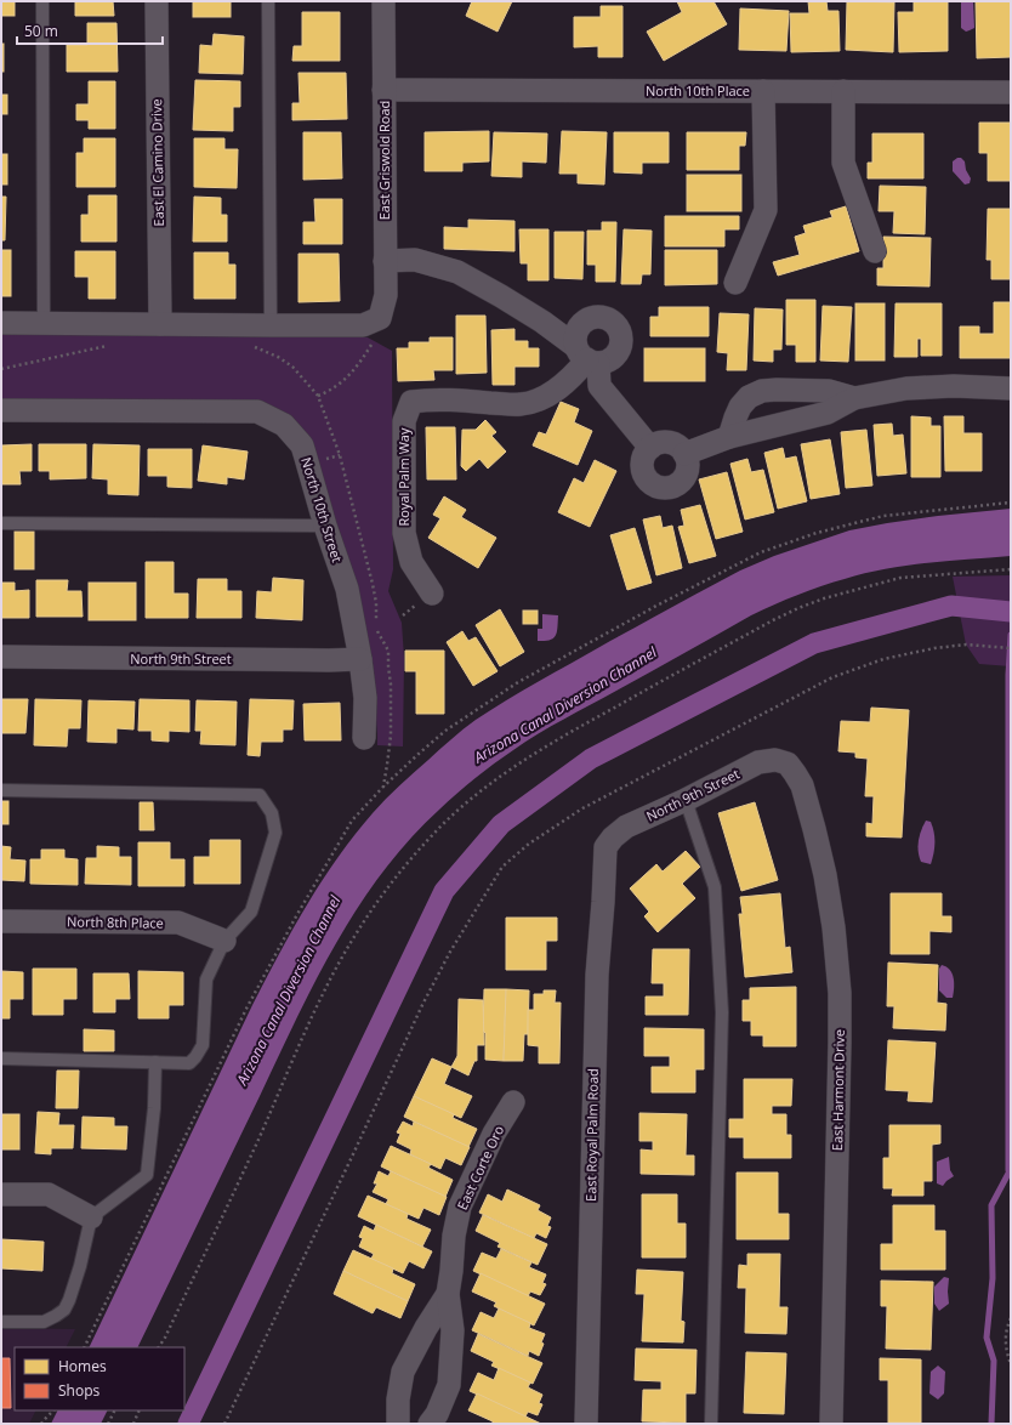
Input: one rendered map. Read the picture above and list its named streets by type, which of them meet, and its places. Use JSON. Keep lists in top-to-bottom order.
{
  "streets": {
    "street": [
      "North 10th Place",
      "East Griswold Road",
      "East El Camino Drive",
      "Royal Palm Way",
      "North 10th Street",
      "North 9th Street",
      "North 8th Place",
      "East Harmont Drive",
      "East Royal Palm Road",
      "East Corte Oro"
    ]
  },
  "crossings": [
    ["North 10th Place", "East Griswold Road"],
    ["North 10th Street", "North 9th Street"],
    ["North 9th Street", "East Harmont Drive"],
    ["North 9th Street", "East Royal Palm Road"]
  ],
  "water": ["Arizona Canal Diversion Channel"],
  "legend": ["Homes", "Shops"],
  "scale_bar": "50 m"
}
